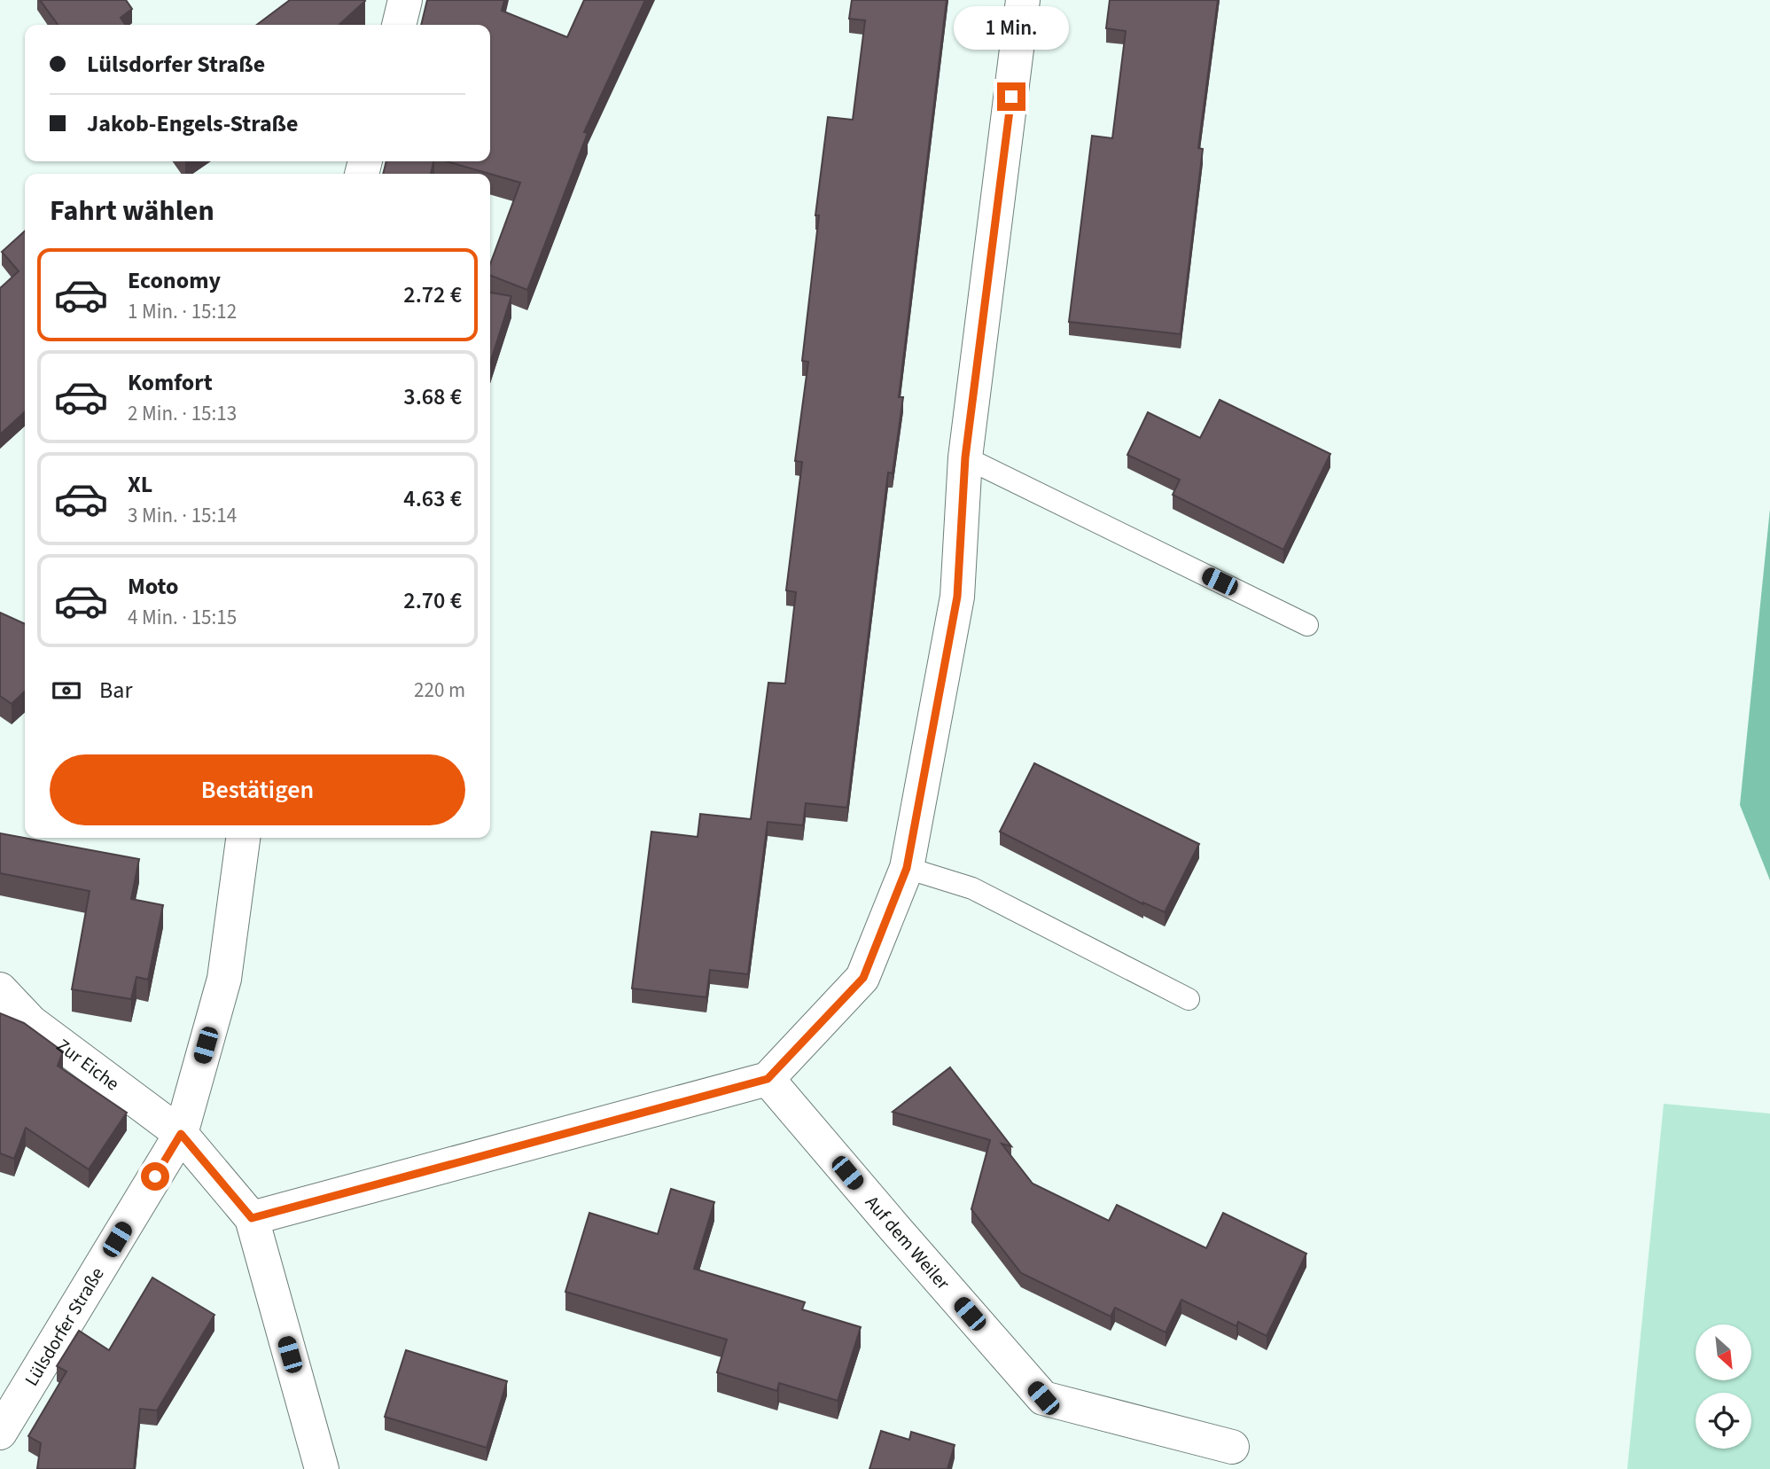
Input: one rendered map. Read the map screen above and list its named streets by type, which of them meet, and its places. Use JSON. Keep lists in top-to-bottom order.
{
  "streets": {
    "street": ["Zur Eiche", "Auf dem Weiler", "Lülsdorfer Straße"]
  },
  "crossings": [
    ["Zur Eiche", "Lülsdorfer Straße"]
  ],
  "north": "bottom right",
  "page": {
    "bubble": "1 Min.",
    "banner": ["Lülsdorfer Straße", "Jakob-Engels-Straße"],
    "heading": "Fahrt wählen",
    "list": [
      {
        "name": "Economy",
        "note": "1 Min. · 15:12",
        "value": "2.72 €"
      },
      {
        "name": "Komfort",
        "note": "2 Min. · 15:13",
        "value": "3.68 €"
      },
      {
        "name": "XL",
        "note": "3 Min. · 15:14",
        "value": "4.63 €"
      },
      {
        "name": "Moto",
        "note": "4 Min. · 15:15",
        "value": "2.70 €"
      }
    ],
    "pay": ["Bar", "220 m"],
    "buttons": "Bestätigen"
  }
}
